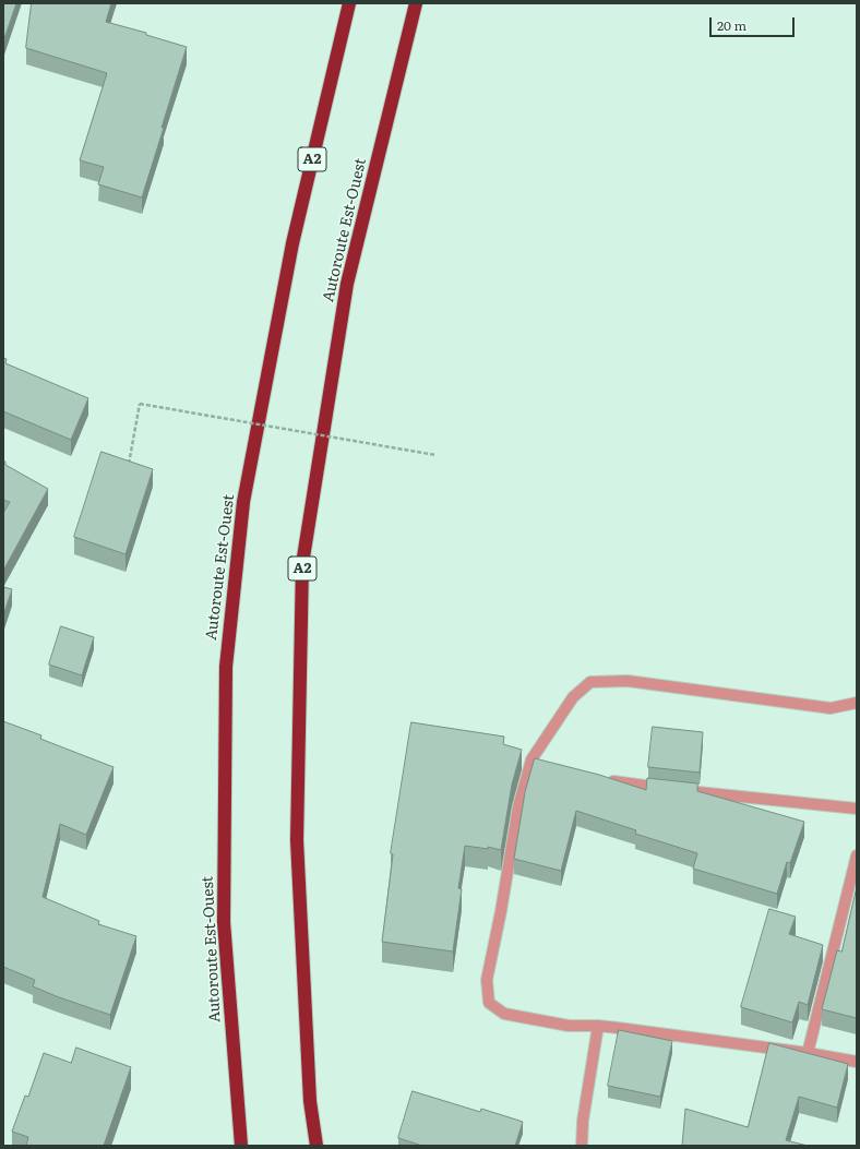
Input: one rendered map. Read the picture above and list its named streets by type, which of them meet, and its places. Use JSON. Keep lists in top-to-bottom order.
{
  "streets": {
    "highway": ["A2", "Autoroute Est-Ouest"]
  },
  "scale_bar": "20 m"
}
